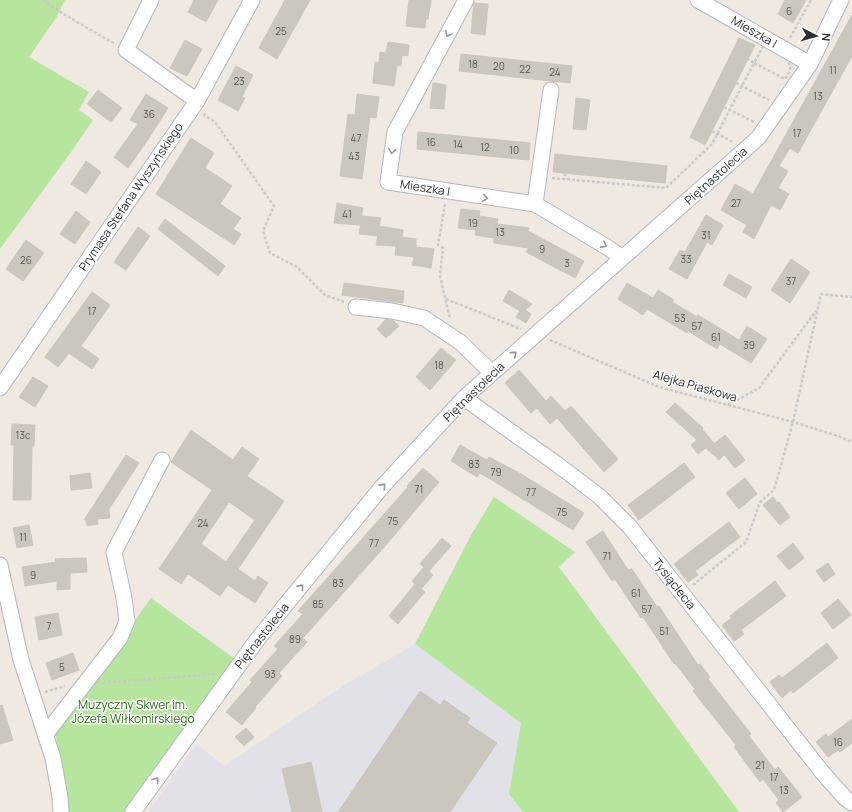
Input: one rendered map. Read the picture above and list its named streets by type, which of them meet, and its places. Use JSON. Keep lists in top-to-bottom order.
{
  "streets": {
    "street": [
      "Mieszka I",
      "Piętnastolecia",
      "Prymasa Stefana Wyszyńskiego",
      "Tysiąclecia"
    ],
    "path": ["Alejka Piaskowa"]
  },
  "crossings": [
    ["Mieszka I", "Piętnastolecia"],
    ["Piętnastolecia", "Alejka Piaskowa"],
    ["Piętnastolecia", "Tysiąclecia"]
  ],
  "one_way": ["Piętnastolecia"],
  "parks": ["Muzyczny Skwer im. Józefa Wiłkomirskiego"],
  "house_numbers": [
    "6",
    "25",
    "18",
    "20",
    "22",
    "11",
    "24",
    "23",
    "13",
    "36",
    "17",
    "47",
    "16",
    "14",
    "12",
    "10",
    "43",
    "27",
    "41",
    "19",
    "13",
    "31",
    "9",
    "33",
    "26",
    "3",
    "37",
    "17",
    "53",
    "57",
    "61",
    "39",
    "18",
    "13c",
    "83",
    "79",
    "71",
    "77",
    "75",
    "75",
    "24",
    "11",
    "77",
    "71",
    "9",
    "83",
    "61",
    "85",
    "57",
    "7",
    "51",
    "89",
    "5",
    "93",
    "16",
    "21",
    "17",
    "13"
  ],
  "north": "right"
}
